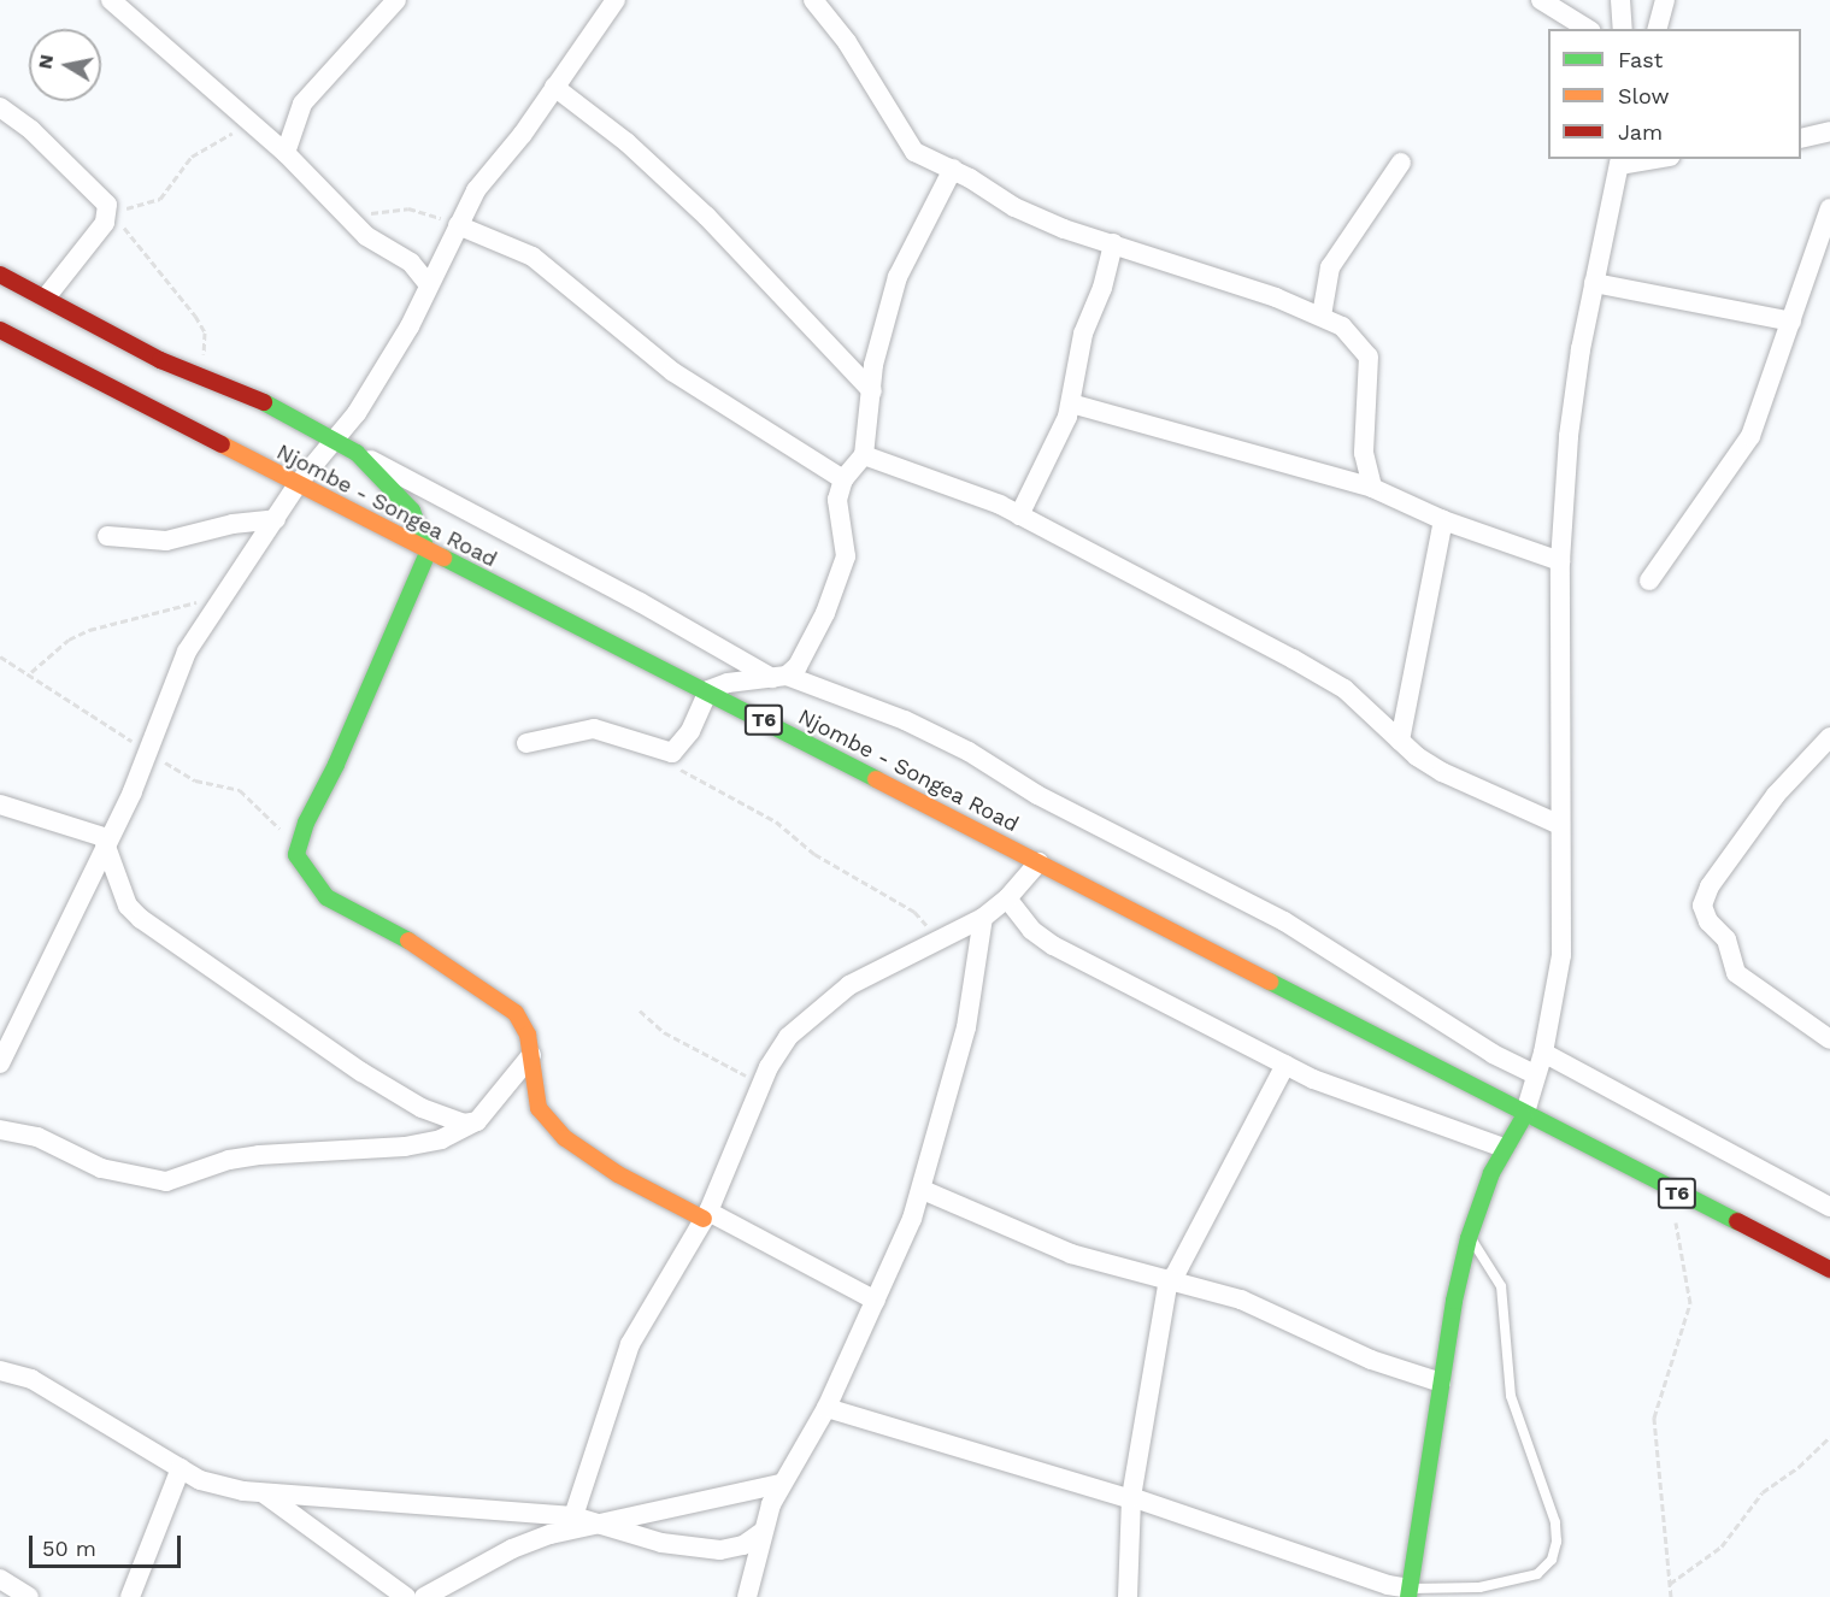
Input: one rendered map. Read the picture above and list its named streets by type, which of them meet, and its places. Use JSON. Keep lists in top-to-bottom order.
{
  "streets": {
    "main road": ["Njombe - Songea Road", "T6"]
  },
  "crossings": [
    ["Njombe - Songea Road", "T6"]
  ],
  "legend": ["Fast", "Slow", "Jam"],
  "scale_bar": "50 m",
  "north": "left"
}
